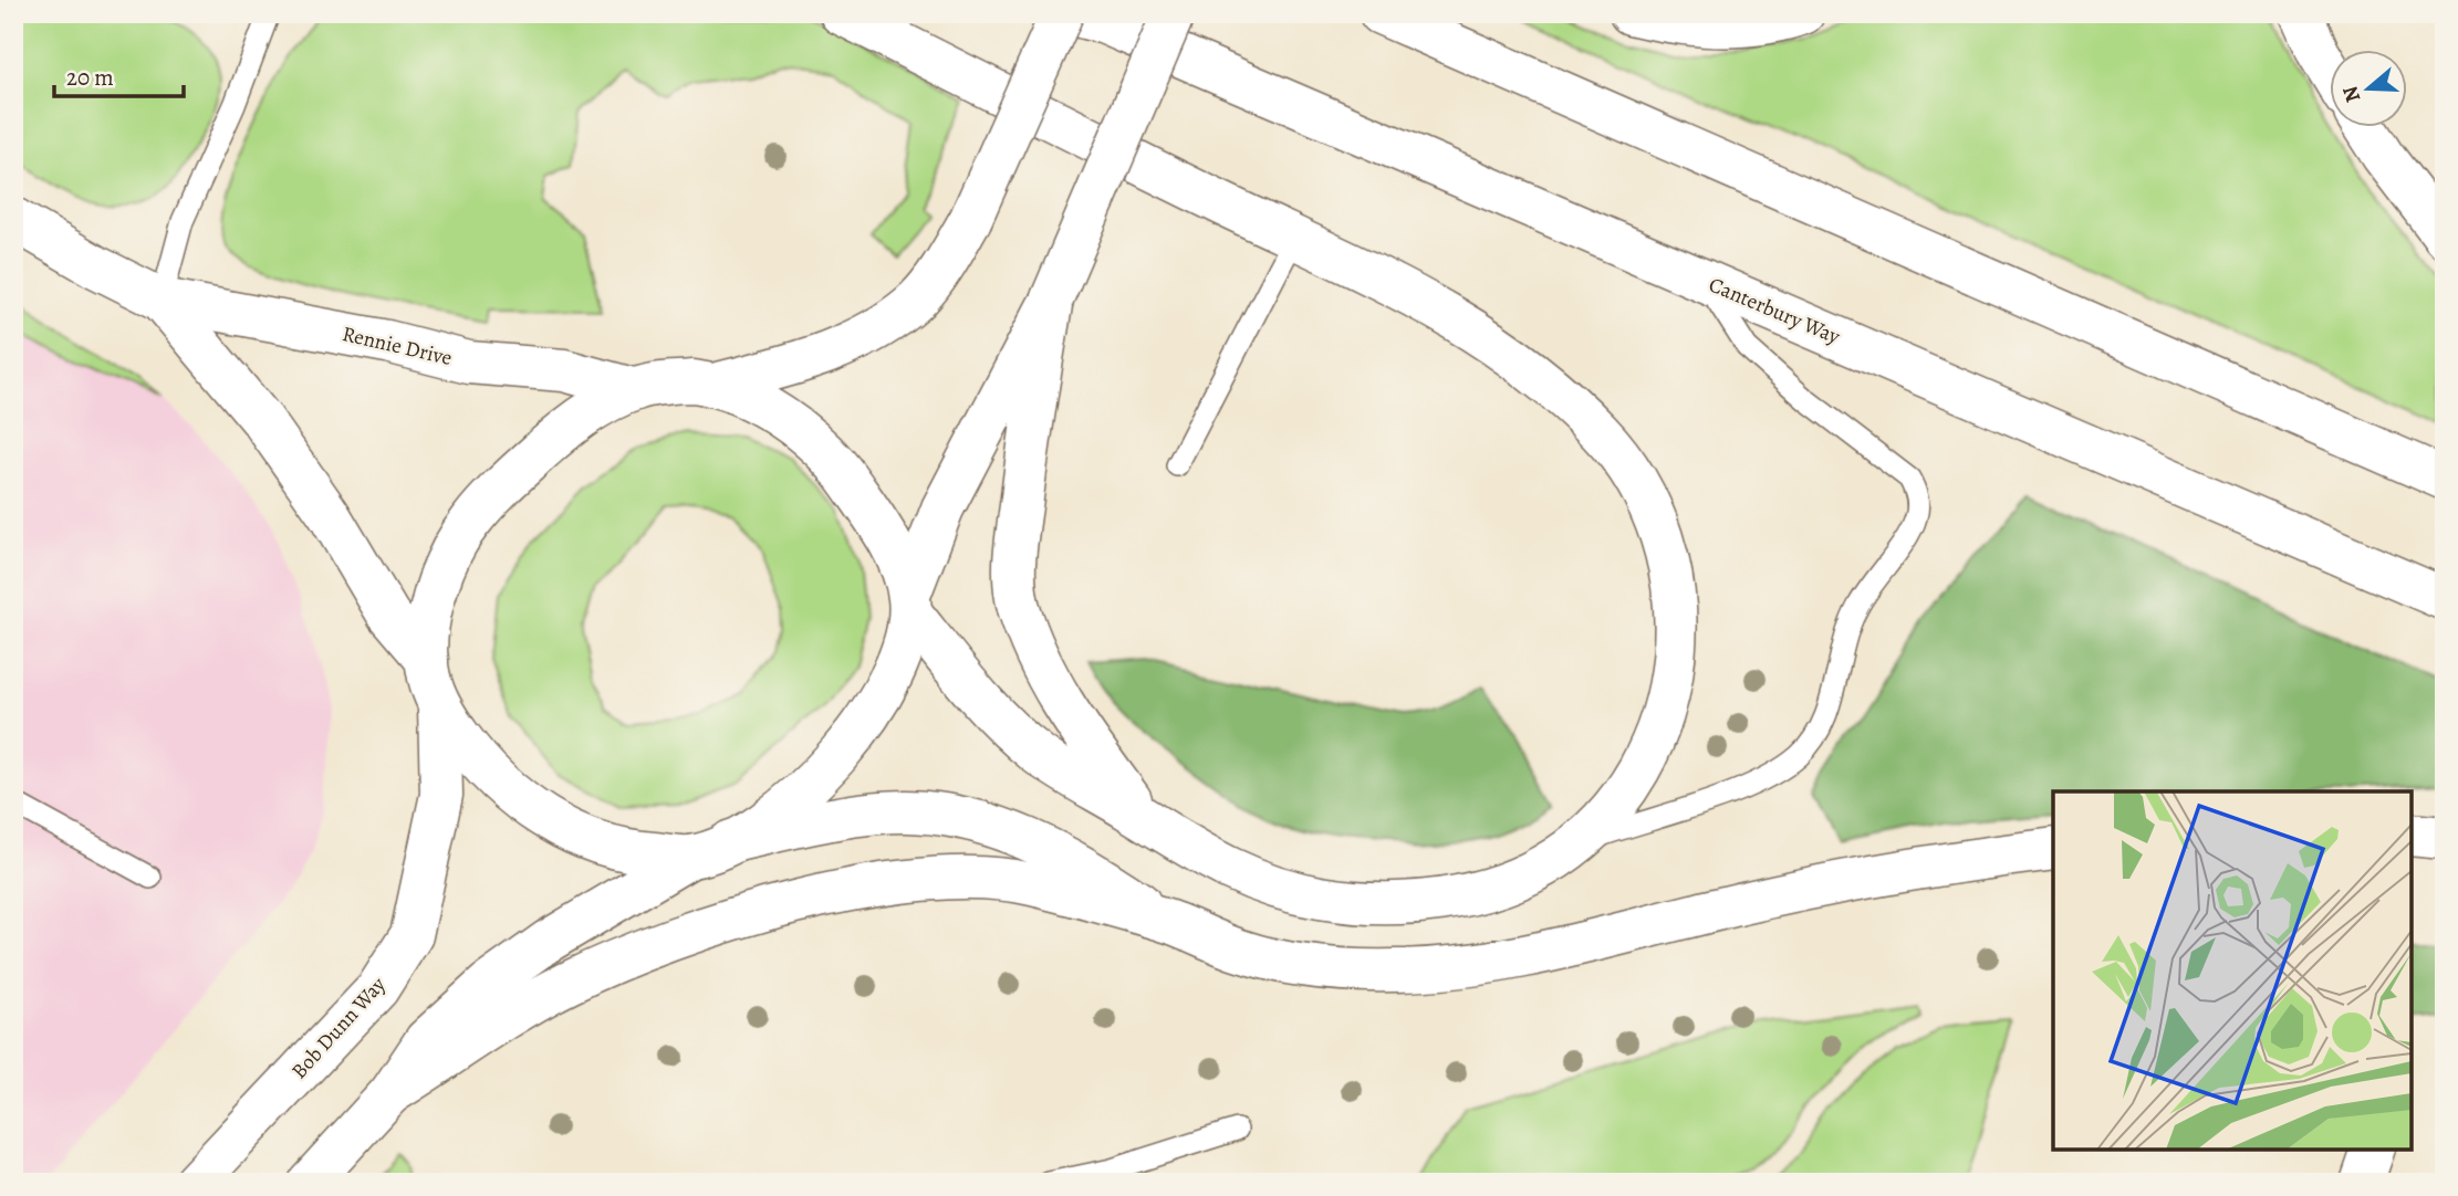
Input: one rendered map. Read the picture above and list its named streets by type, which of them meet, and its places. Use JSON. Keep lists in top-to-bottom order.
{
  "streets": {
    "main road": ["Canterbury Way", "Rennie Drive", "Bob Dunn Way"]
  },
  "scale_bar": "20 m",
  "north": "left"
}
